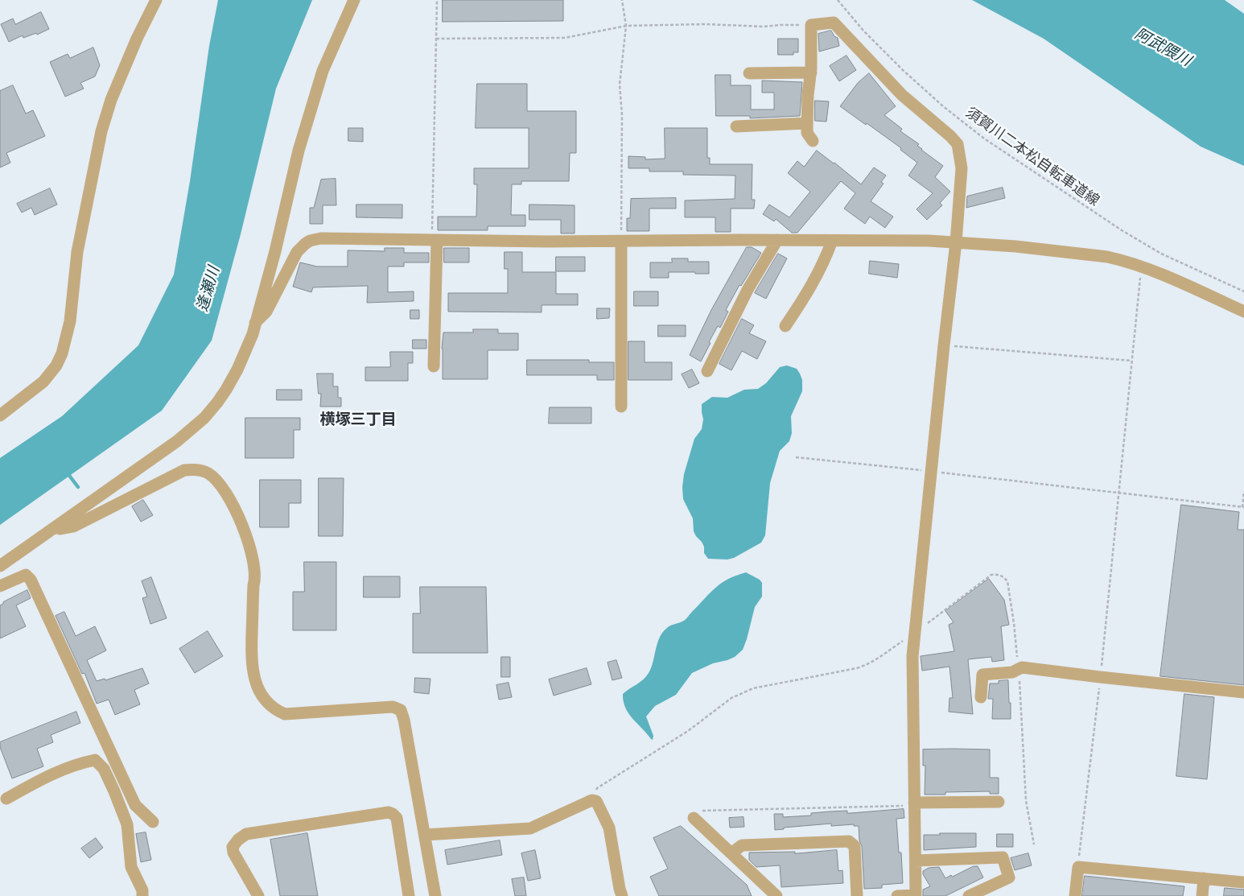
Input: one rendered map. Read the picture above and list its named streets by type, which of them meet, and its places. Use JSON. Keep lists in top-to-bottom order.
{
  "streets": {
    "path": ["須賀川二本松自転車道線"]
  },
  "districts": ["横塚三丁目"],
  "water": ["阿武隈川", "逢瀬川"]
}
